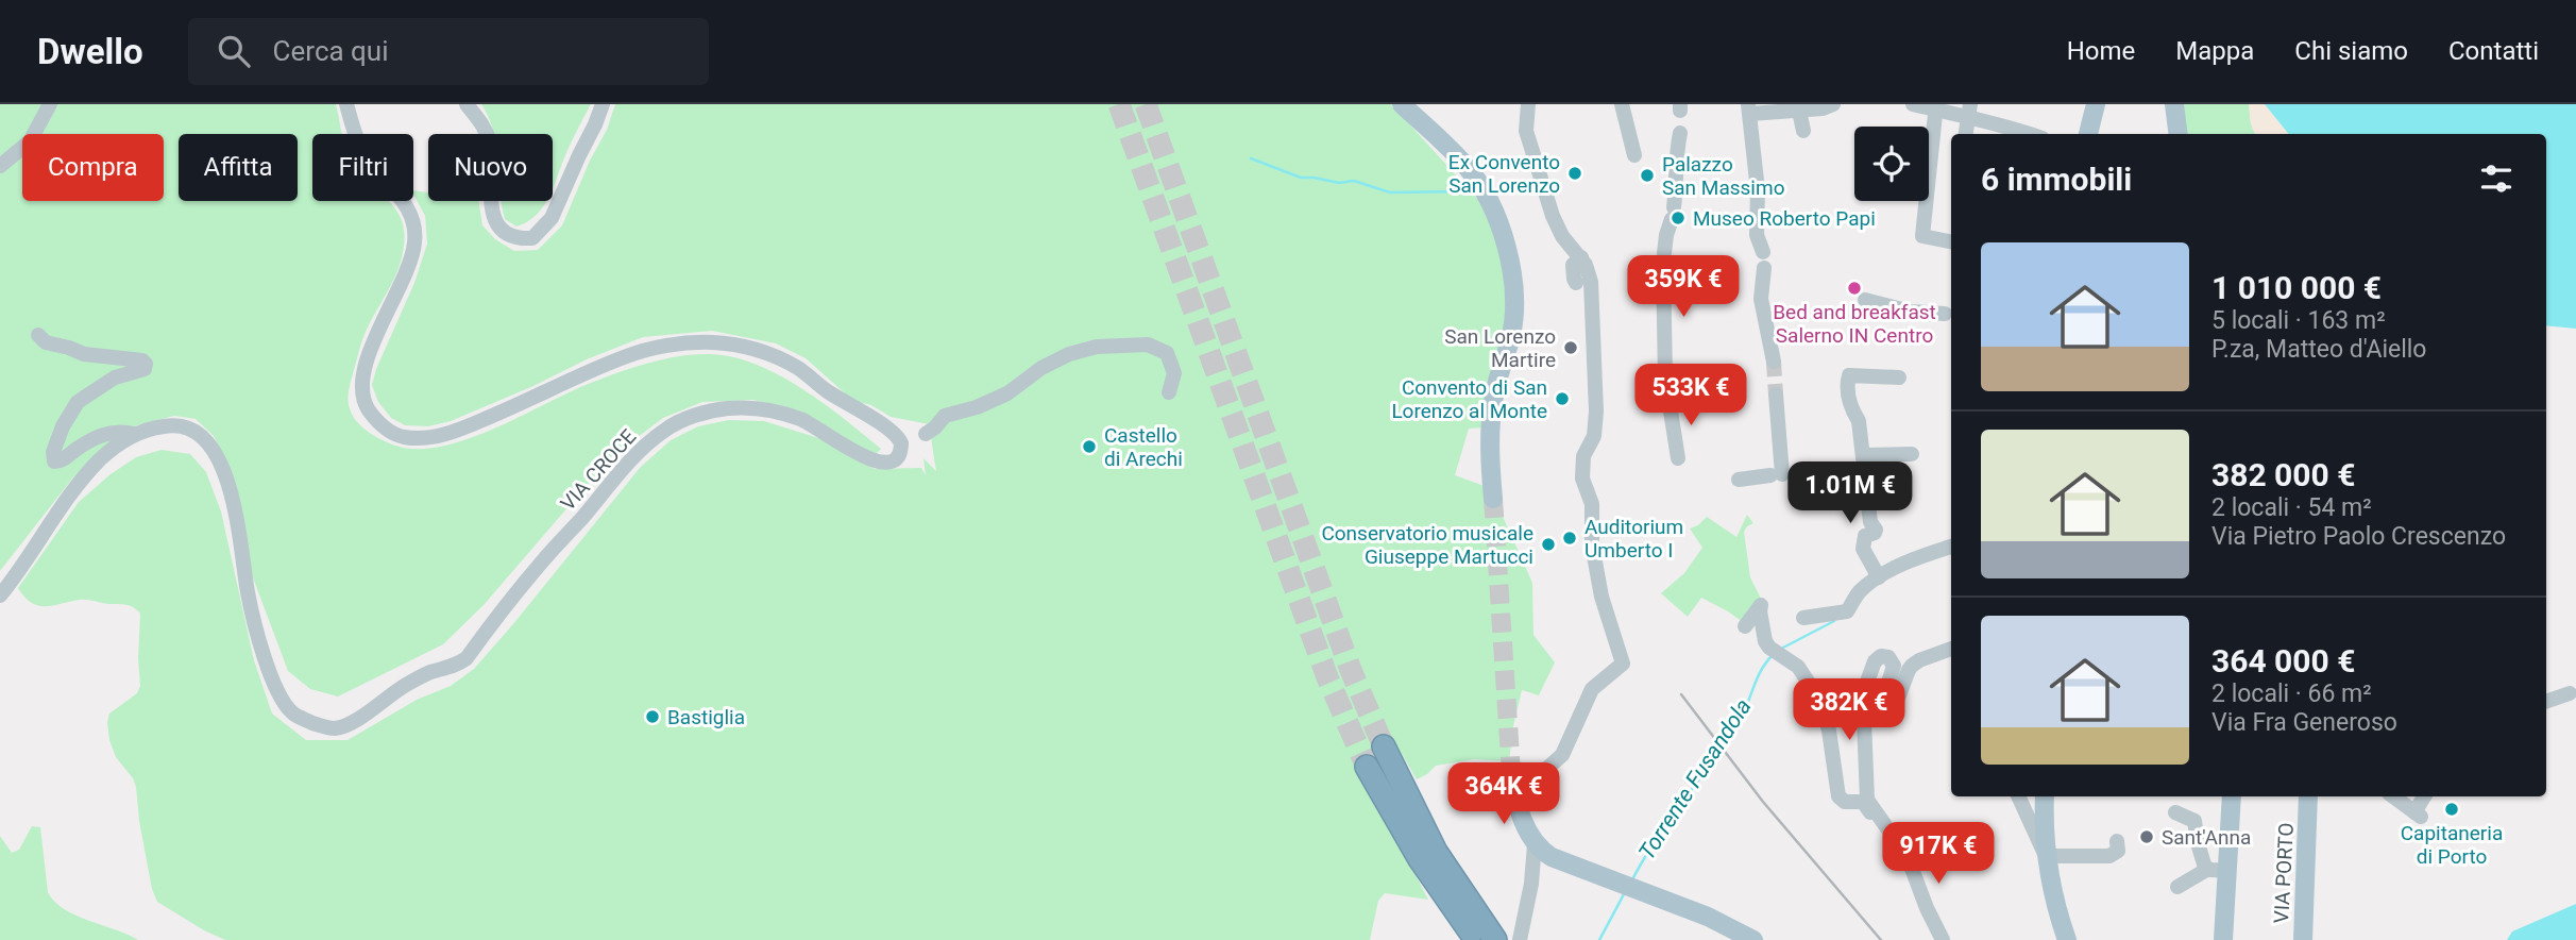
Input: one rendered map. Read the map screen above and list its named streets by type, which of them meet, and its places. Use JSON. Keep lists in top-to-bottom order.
{
  "streets": {
    "main road": ["VIA PORTO"],
    "street": ["VIA CROCE"]
  },
  "water": ["Torrente Fusandola"],
  "places": [
    "Ex Convento San Lorenzo",
    "Palazzo San Massimo",
    "Museo Roberto Papi",
    "Bed and breakfast Salerno IN Centro",
    "San Lorenzo Martire",
    "Convento di San Lorenzo al Monte",
    "Castello di Arechi",
    "Auditorium Umberto I",
    "Conservatorio musicale Giuseppe Martucci",
    "Bastiglia",
    "Capitaneria di Porto",
    "Sant'Anna"
  ],
  "page": {
    "header": "Dwello",
    "search": "Cerca qui",
    "nav": [
      "Home",
      "Mappa",
      "Chi siamo",
      "Contatti"
    ],
    "chip": [
      "Compra",
      "Affitta",
      "Filtri",
      "Nuovo"
    ],
    "heading": "6 immobili",
    "list": [
      {
        "name": "1 010 000 €",
        "note": "5 locali · 163 m² · P.za, Matteo d'Aiello"
      },
      {
        "name": "382 000 €",
        "note": "2 locali · 54 m² · Via Pietro Paolo Crescenzo"
      },
      {
        "name": "364 000 €",
        "note": "2 locali · 66 m² · Via Fra Generoso"
      }
    ],
    "price": [
      "359K €",
      "533K €",
      "1.01M €",
      "382K €",
      "364K €",
      "917K €"
    ]
  }
}
